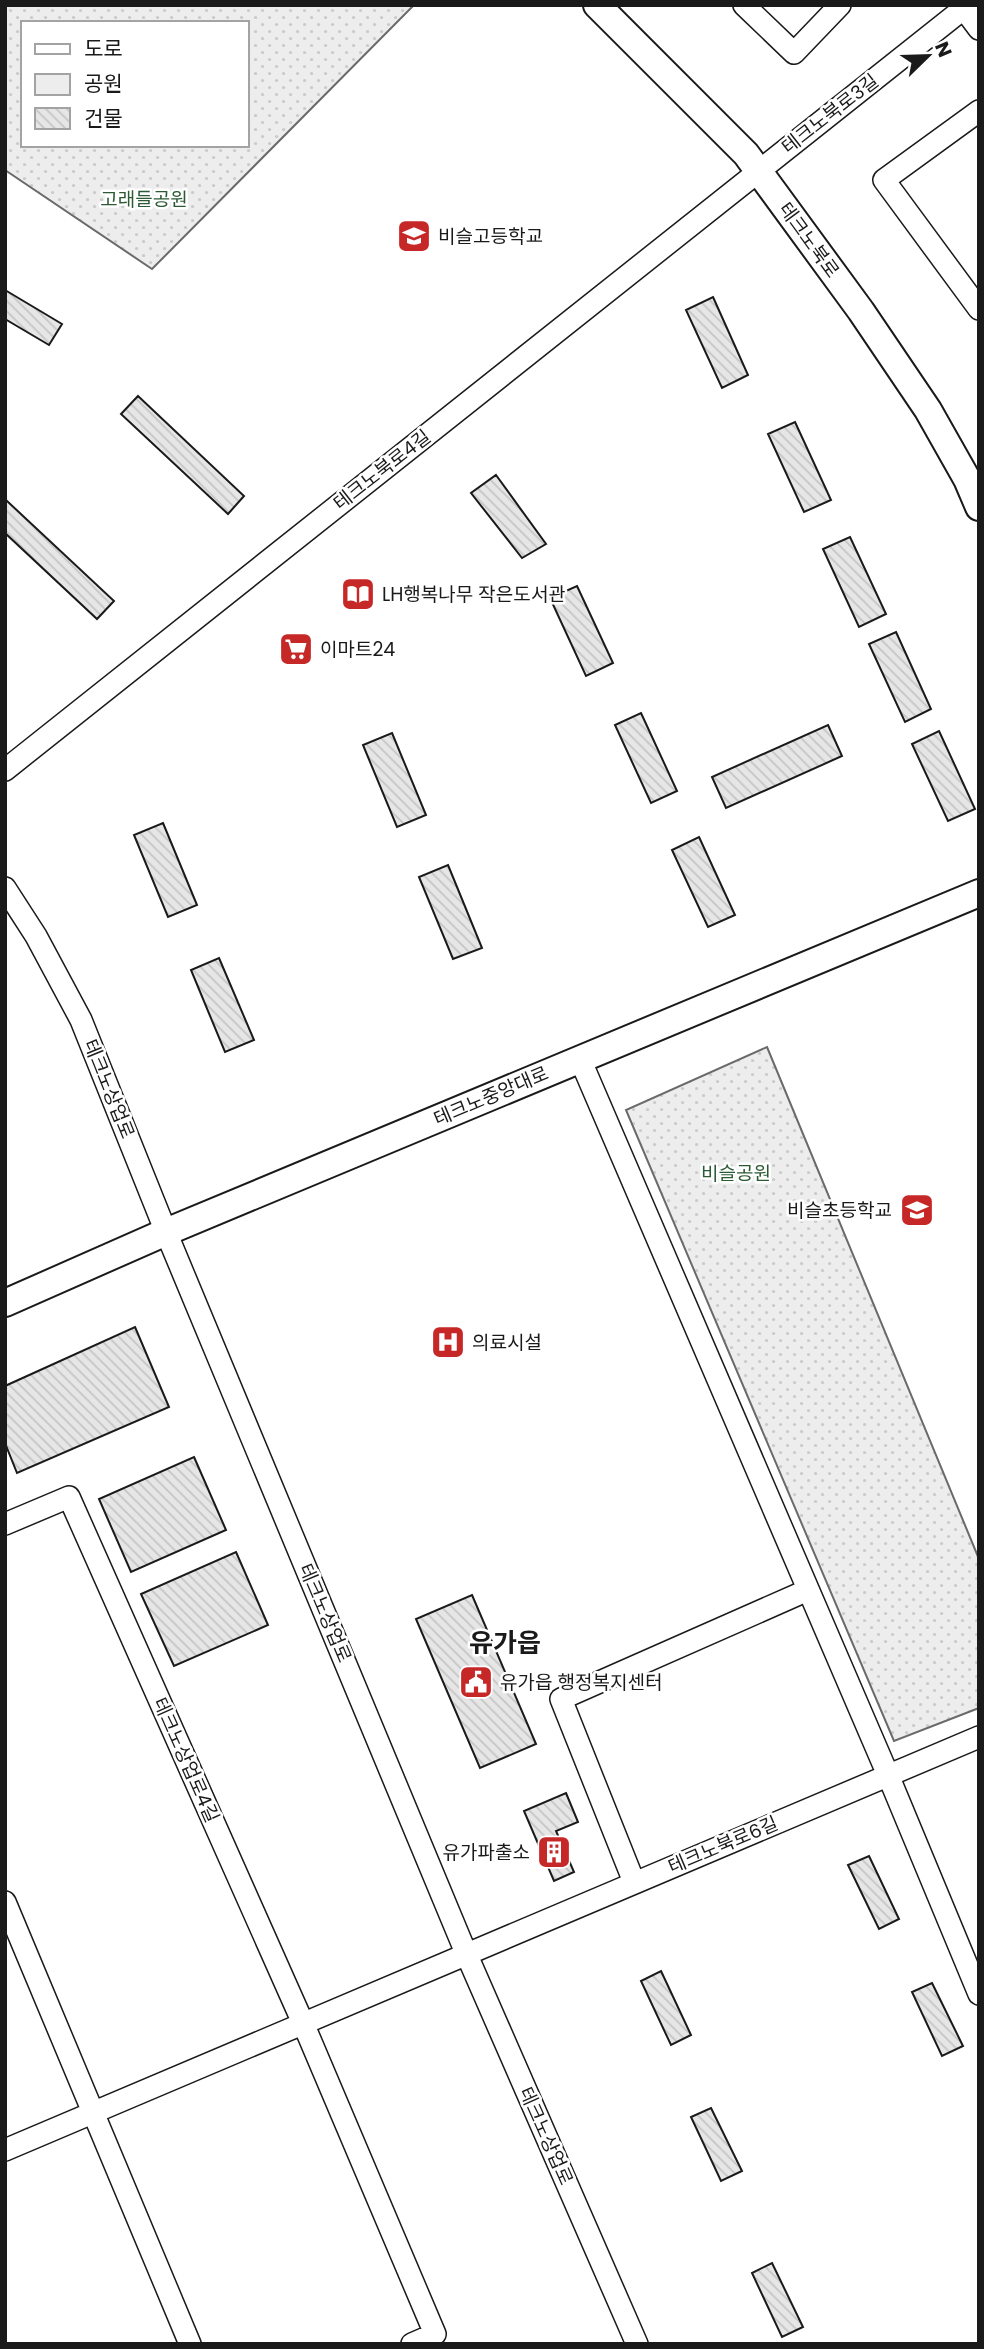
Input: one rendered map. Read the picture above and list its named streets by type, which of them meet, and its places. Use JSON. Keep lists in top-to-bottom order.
{
  "streets": {
    "main road": ["테크노북로", "테크노중앙대로"],
    "street": [
      "테크노북로3길",
      "테크노북로4길",
      "테크노상업로",
      "테크노상업로4길",
      "테크노북로6길"
    ]
  },
  "crossings": [
    ["테크노북로3길", "테크노북로"],
    ["테크노북로3길", "테크노북로4길"],
    ["테크노북로", "테크노북로4길"],
    ["테크노상업로", "테크노중앙대로"],
    ["테크노상업로", "테크노북로6길"]
  ],
  "districts": ["유가읍"],
  "parks": ["고래들공원", "비슬공원"],
  "places": {
    "school or university": ["비슬고등학교", "비슬초등학교"],
    "library": ["LH행복나무 작은도서관"],
    "supermarket": ["이마트24"],
    "hospital": ["의료시설"],
    "public building": ["유가읍 행정복지센터"],
    "building": ["유가파출소"]
  },
  "legend": ["도로", "공원", "건물"],
  "north": "top right"
}
